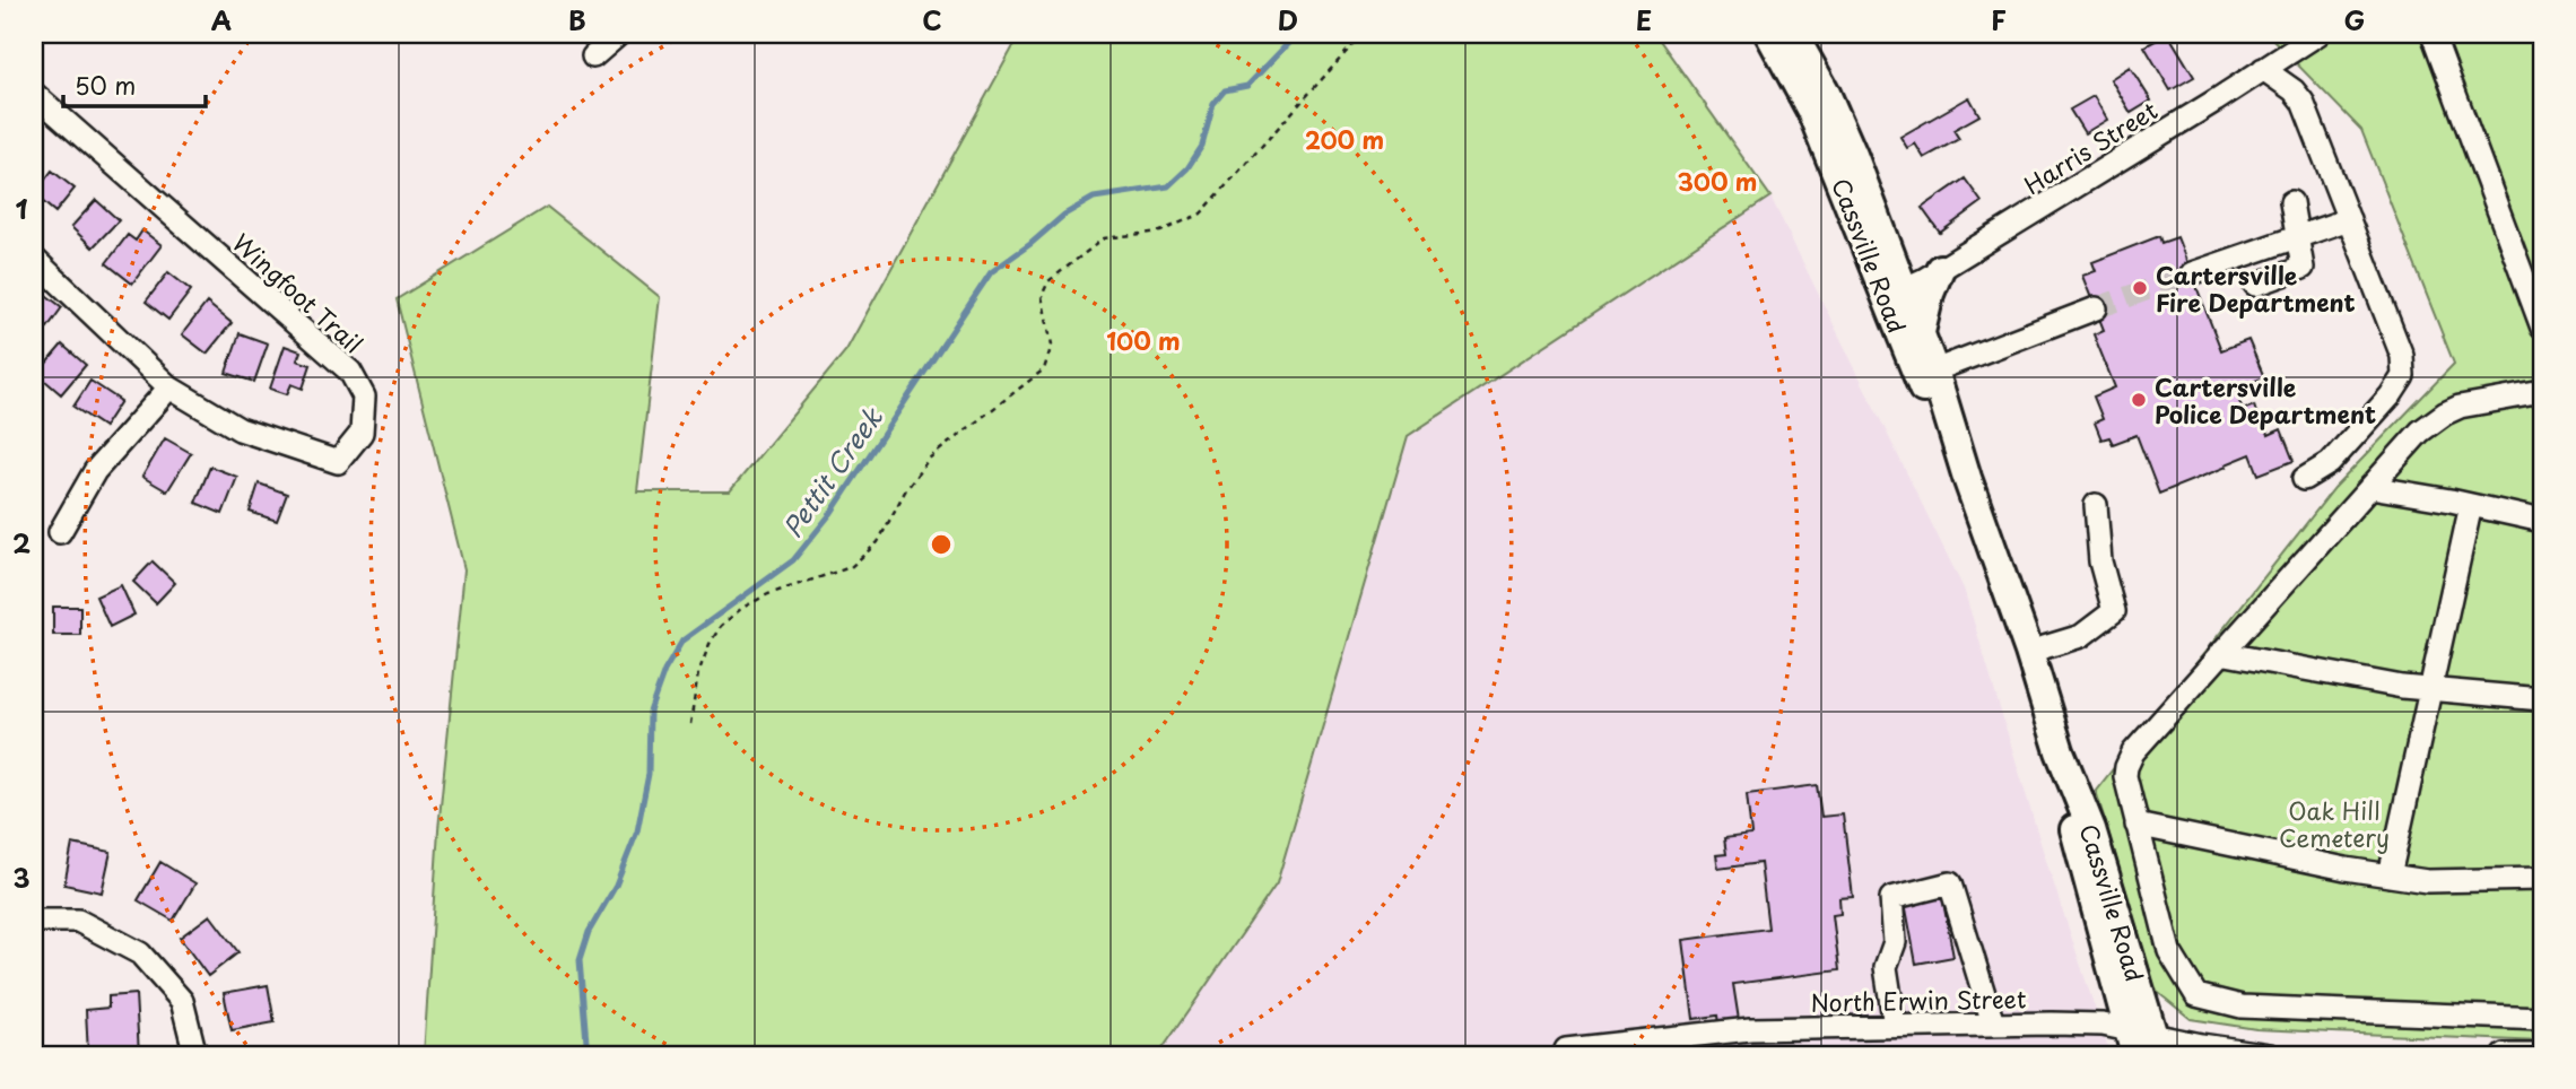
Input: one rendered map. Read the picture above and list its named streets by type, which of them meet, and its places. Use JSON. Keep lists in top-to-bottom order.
{
  "streets": {
    "main road": ["Cassville Road"],
    "street": ["Harris Street", "Wingfoot Trail", "North Erwin Street"]
  },
  "crossings": [
    ["Harris Street", "Cassville Road"],
    ["Cassville Road", "North Erwin Street"]
  ],
  "water": ["Pettit Creek"],
  "parks": ["Oak Hill Cemetery"],
  "places": ["Cartersville Fire Department", "Cartersville Police Department"],
  "scale_bar": "50 m",
  "grid": {
    "columns": [
      "A",
      "B",
      "C",
      "D",
      "E",
      "F",
      "G"
    ],
    "rows": ["1", "2", "3"]
  },
  "rings": ["200 m", "300 m", "100 m"]
}
